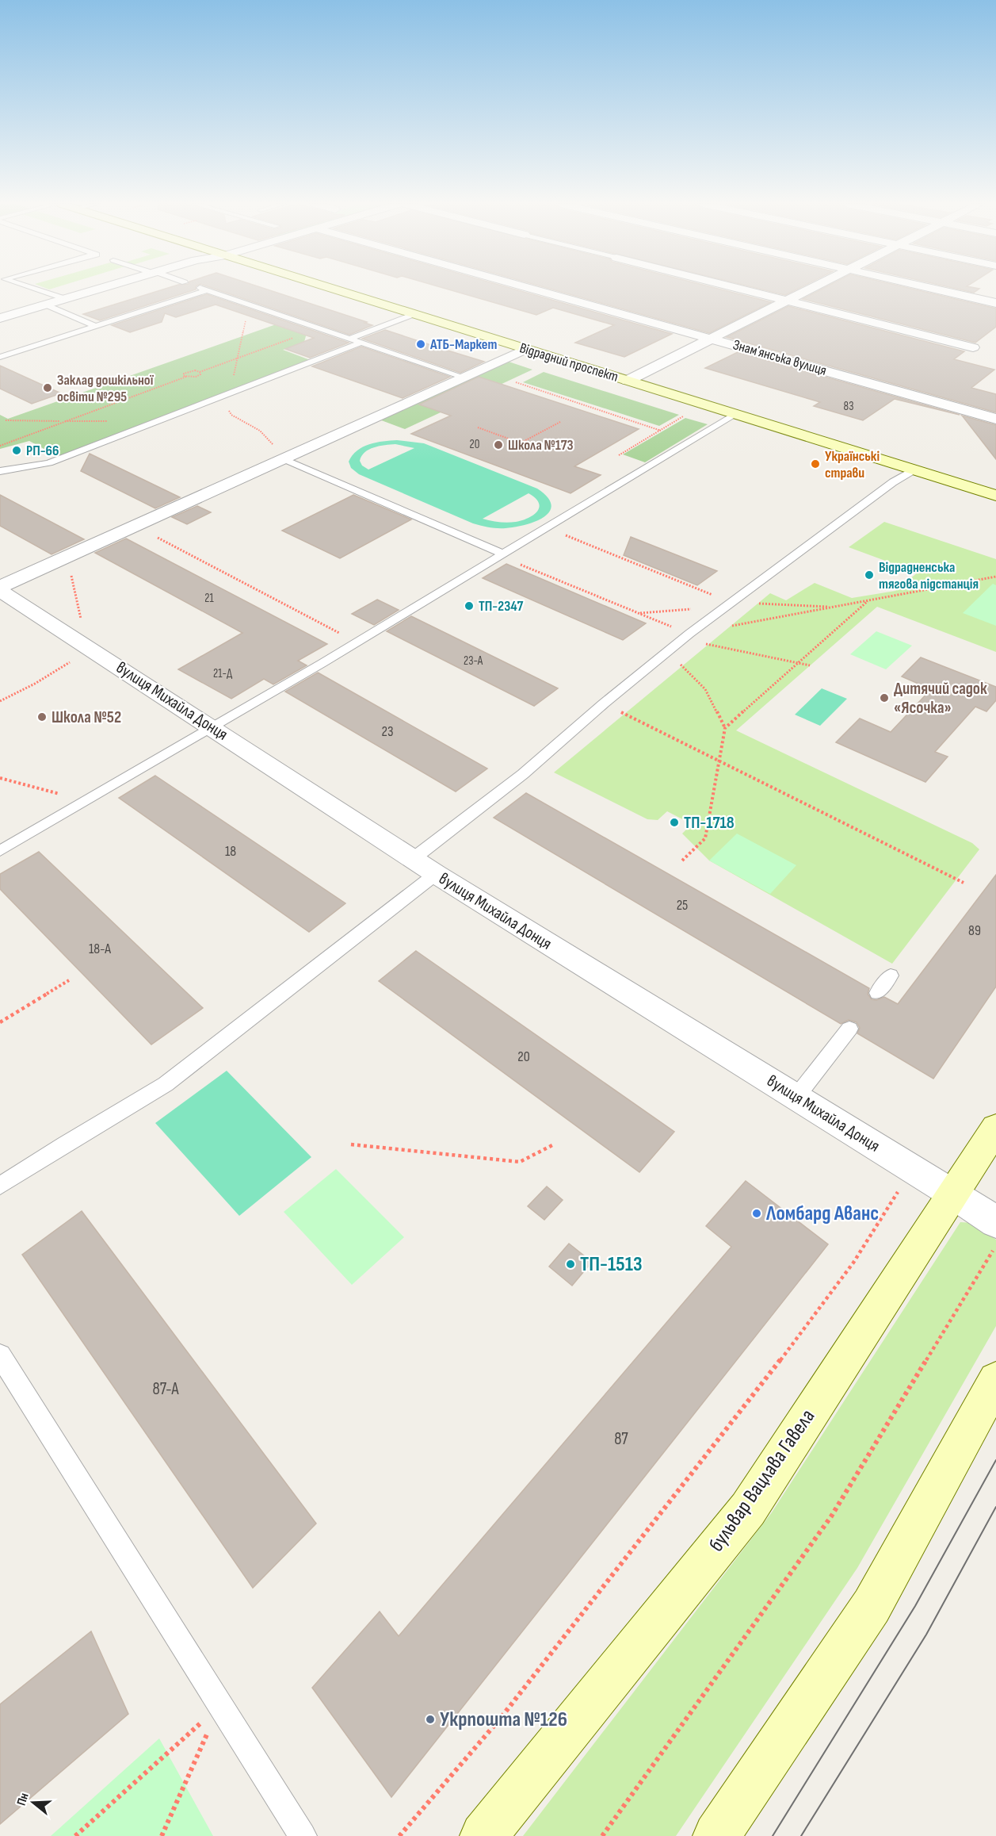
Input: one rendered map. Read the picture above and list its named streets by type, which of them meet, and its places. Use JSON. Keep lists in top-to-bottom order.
{
  "streets": {
    "main road": ["Відрадний проспект", "бульвар Вацлава Гавела"],
    "street": ["Знамʼянська вулиця", "вулиця Михайла Донця"]
  },
  "crossings": [
    ["вулиця Михайла Донця", "бульвар Вацлава Гавела"]
  ],
  "places": [
    "АТБ-Маркет",
    "Заклад дошкільної освіти №295",
    "Школа №173",
    "РП-66",
    "Українські страви",
    "Відрадненська тягова підстанція",
    "ТП-2347",
    "Дитячий садок «Ясочка»",
    "Школа №52",
    "ТП-1718",
    "Ломбард Аванс",
    "ТП-1513",
    "Укрпошта №126"
  ],
  "house_numbers": [
    "83",
    "20",
    "21",
    "23-А",
    "21-Д",
    "23",
    "18",
    "25",
    "89",
    "18-А",
    "20",
    "87-А",
    "87"
  ],
  "north": "left"
}
